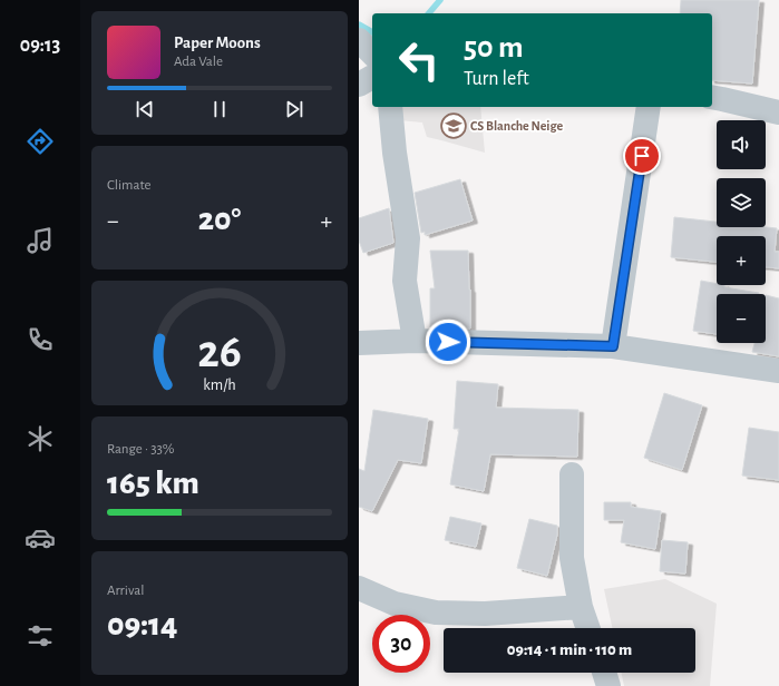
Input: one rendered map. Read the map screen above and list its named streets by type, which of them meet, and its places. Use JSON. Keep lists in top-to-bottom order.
{
  "places": {
    "school or university": ["CS Blanche Neige"]
  },
  "page": {
    "tabs": "09:13",
    "turn": ["50 m", "Turn left"],
    "song": ["Paper Moons", "Ada Vale"],
    "map_buttons": ["+", "−"],
    "tile": [
      "Climate",
      ["Range · 33%", "165 km"],
      ["Arrival", "09:14"]
    ],
    "heat": ["−", "20°", "+"],
    "limit": "30",
    "trip": "09:14 · 1 min · 110 m",
    "gauge": ["26", "km/h"]
  }
}
